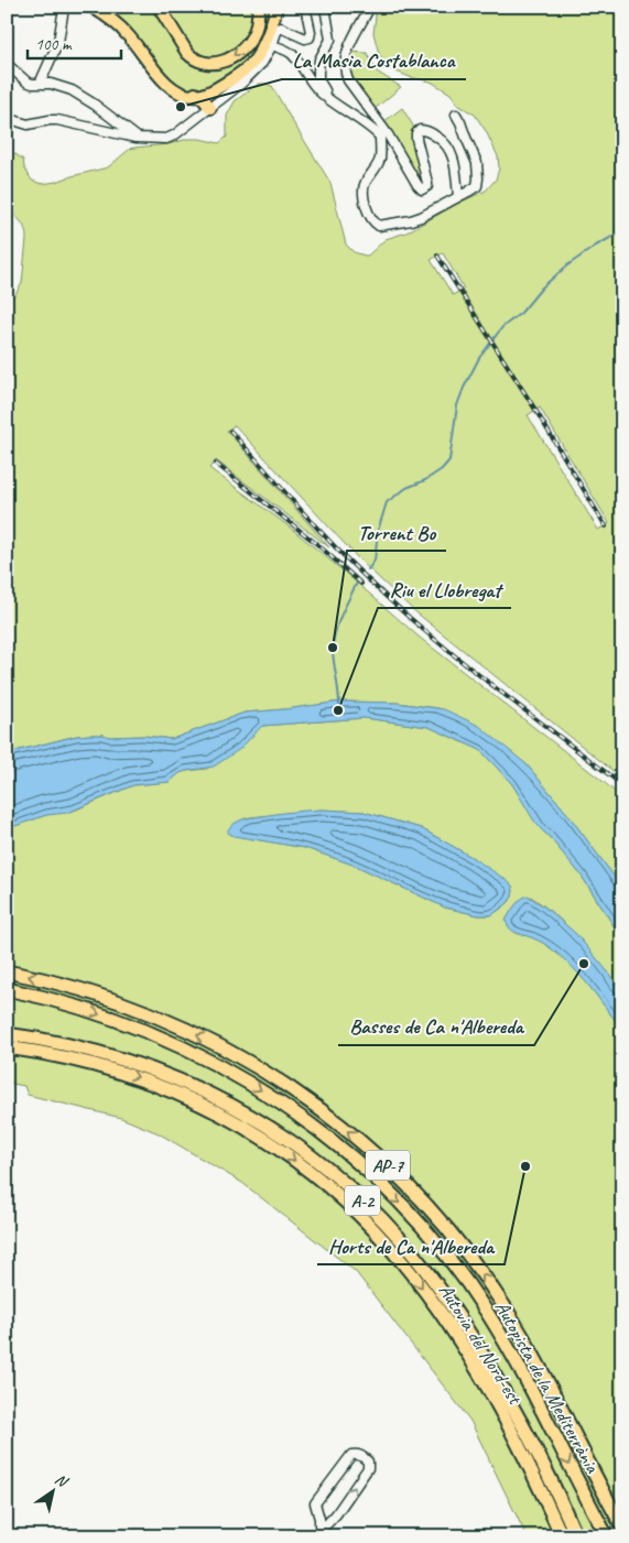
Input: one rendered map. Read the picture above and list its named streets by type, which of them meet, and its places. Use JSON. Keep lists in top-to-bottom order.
{
  "streets": {
    "highway": [
      "AP-7",
      "A-2",
      "Autovia del Nord-est",
      "Autopista de la Mediterrània"
    ]
  },
  "places": [
    "La Masia Costablanca",
    "Torrent Bo",
    "Riu el Llobregat",
    "Basses de Ca n'Albereda",
    "Horts de Ca n'Albereda"
  ],
  "scale_bar": "100 m",
  "north": "top right"
}
